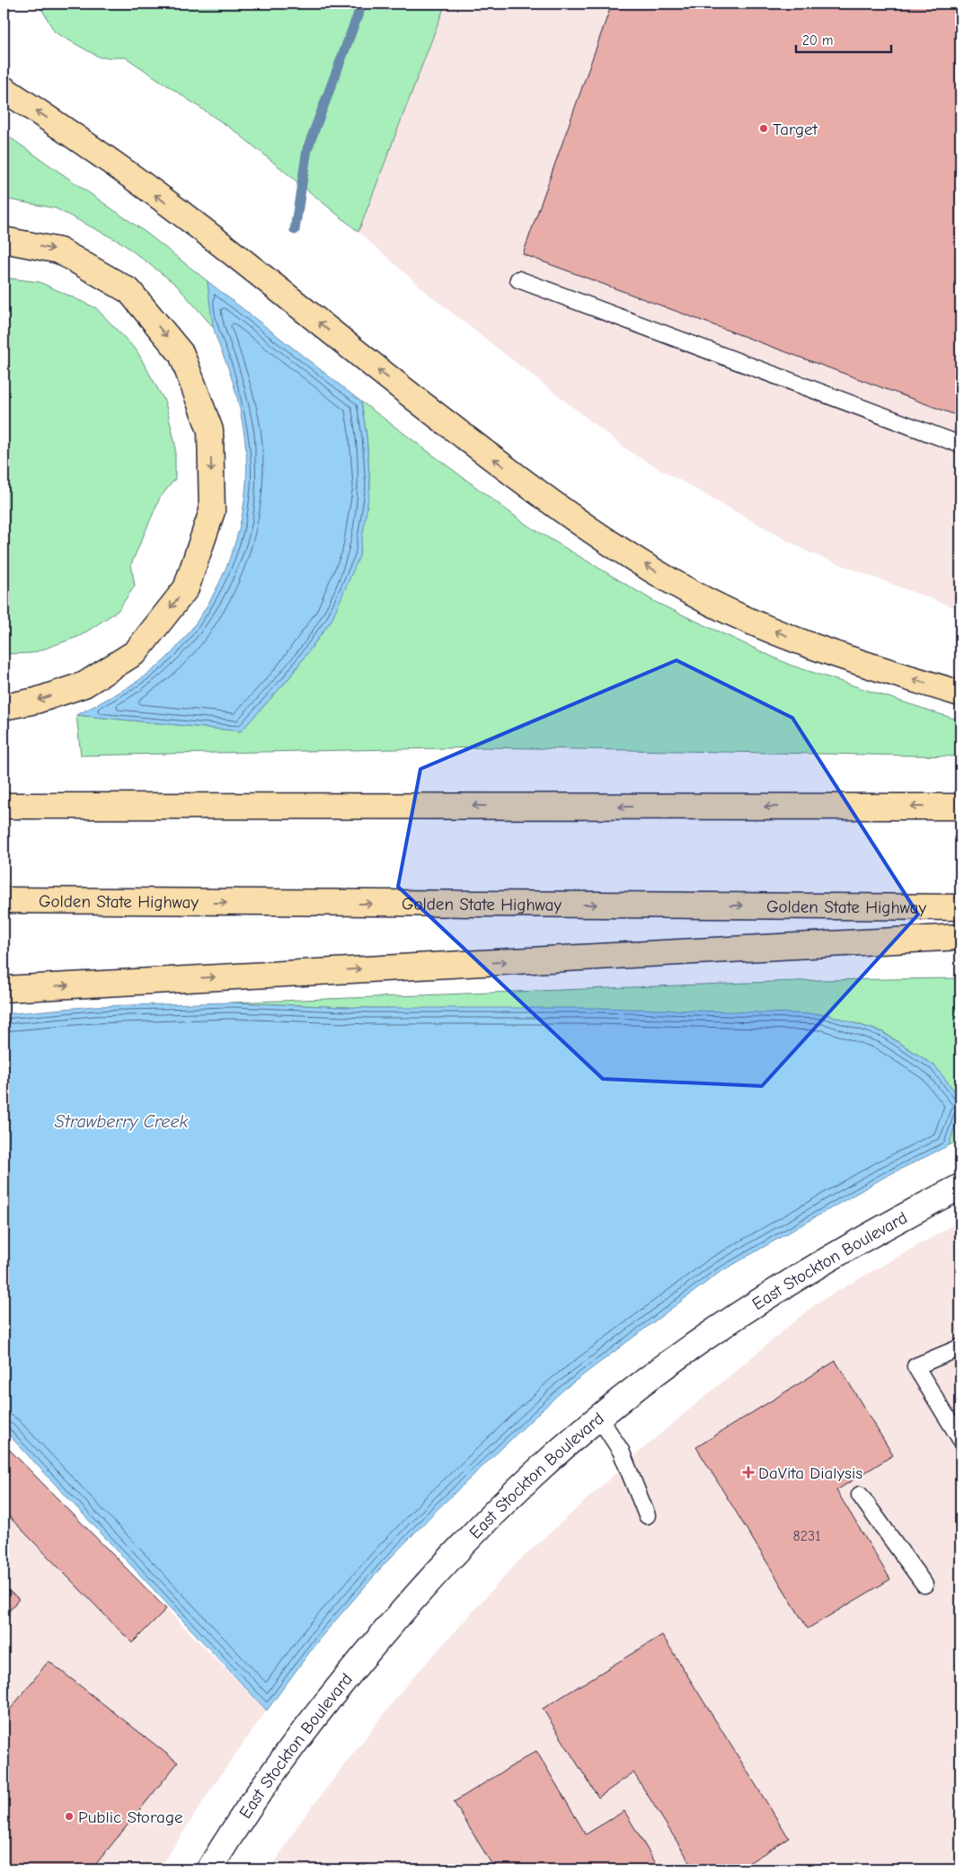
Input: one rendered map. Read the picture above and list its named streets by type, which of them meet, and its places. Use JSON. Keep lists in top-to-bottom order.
{
  "streets": {
    "highway": ["Golden State Highway"],
    "street": ["East Stockton Boulevard"]
  },
  "water": ["Strawberry Creek"],
  "places": {
    "other": ["Target", "Public Storage"],
    "health": ["DaVita Dialysis"]
  },
  "house_numbers": ["8231"],
  "scale_bar": "20 m"
}
